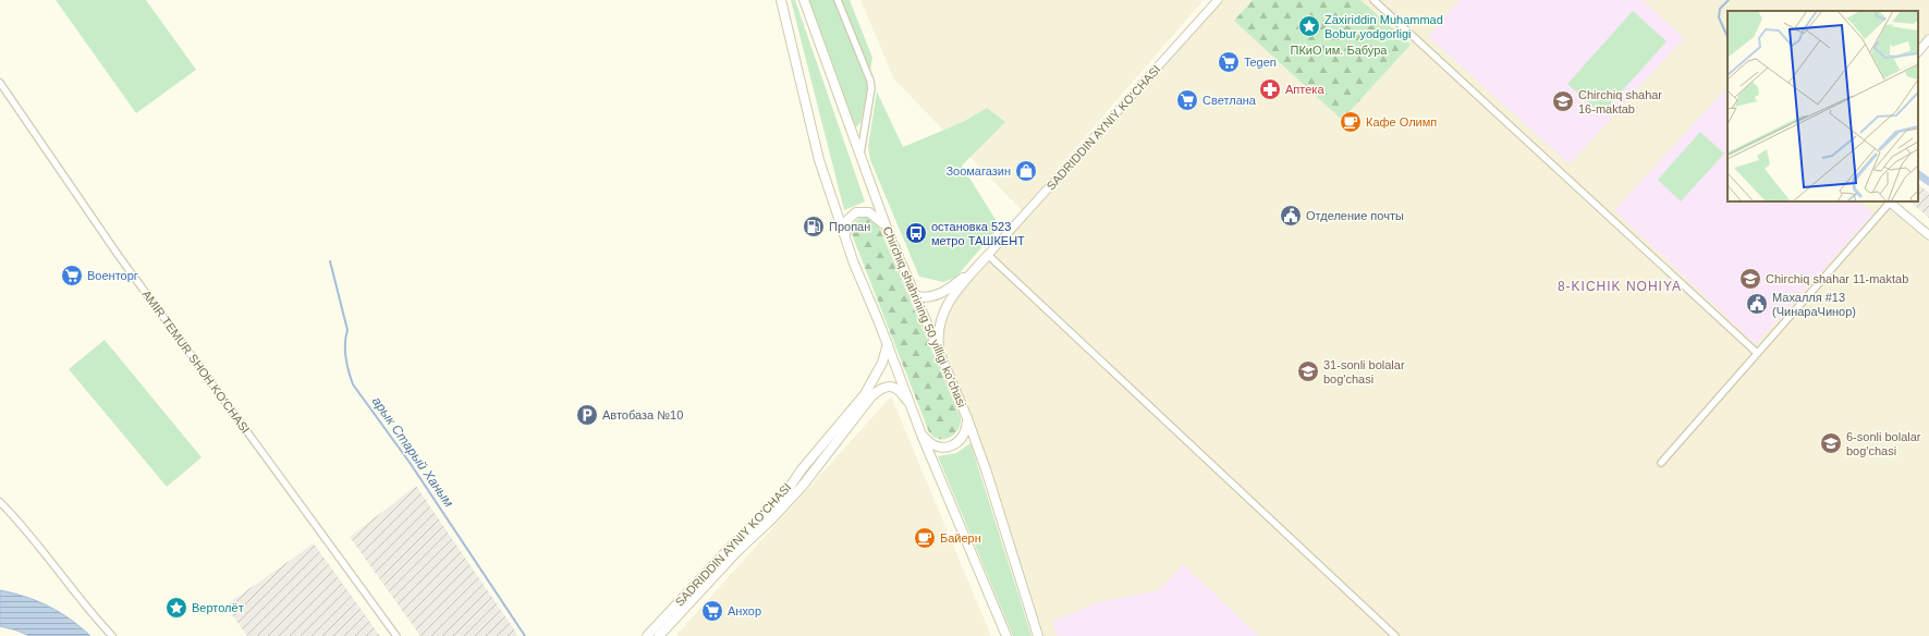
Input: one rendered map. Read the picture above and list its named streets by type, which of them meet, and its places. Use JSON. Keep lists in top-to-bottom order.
{
  "streets": {
    "main road": ["SADRIDDIN AYNIY KO‘CHASI", "Chirchiq shahrining 50 yilligi koʻchasi"],
    "street": ["AMIR TEMUR SHOH KO‘CHASI"]
  },
  "districts": ["8-KICHIK NOHIYA"],
  "water": ["арык Старый Ханым"],
  "parks": ["ПКиО им. Бабура"],
  "places": {
    "place": ["Zaxiriddin Muhammad Bobur yodgorligi", "Вертолёт"],
    "supermarket": [
      "Tegen",
      "Светлана",
      "Военторг",
      "Анхор"
    ],
    "pharmacy": ["Аптека"],
    "school or university": [
      "Chirchiq shahar 16-maktab",
      "Chirchiq shahar 11-maktab",
      "31-sonli bolalar bog'chasi",
      "6-sonli bolalar bog'chasi"
    ],
    "cafe": ["Кафе Олимп", "Байерн"],
    "shop": ["Зоомагазин"],
    "public building": ["Отделение почты", "Махалля #13 (ЧинараЧинор)"],
    "fuel station": ["Пропан"],
    "bus stop": ["остановка 523 метро ТАШКЕНТ"],
    "parking": ["Автобаза №10"]
  }
}
